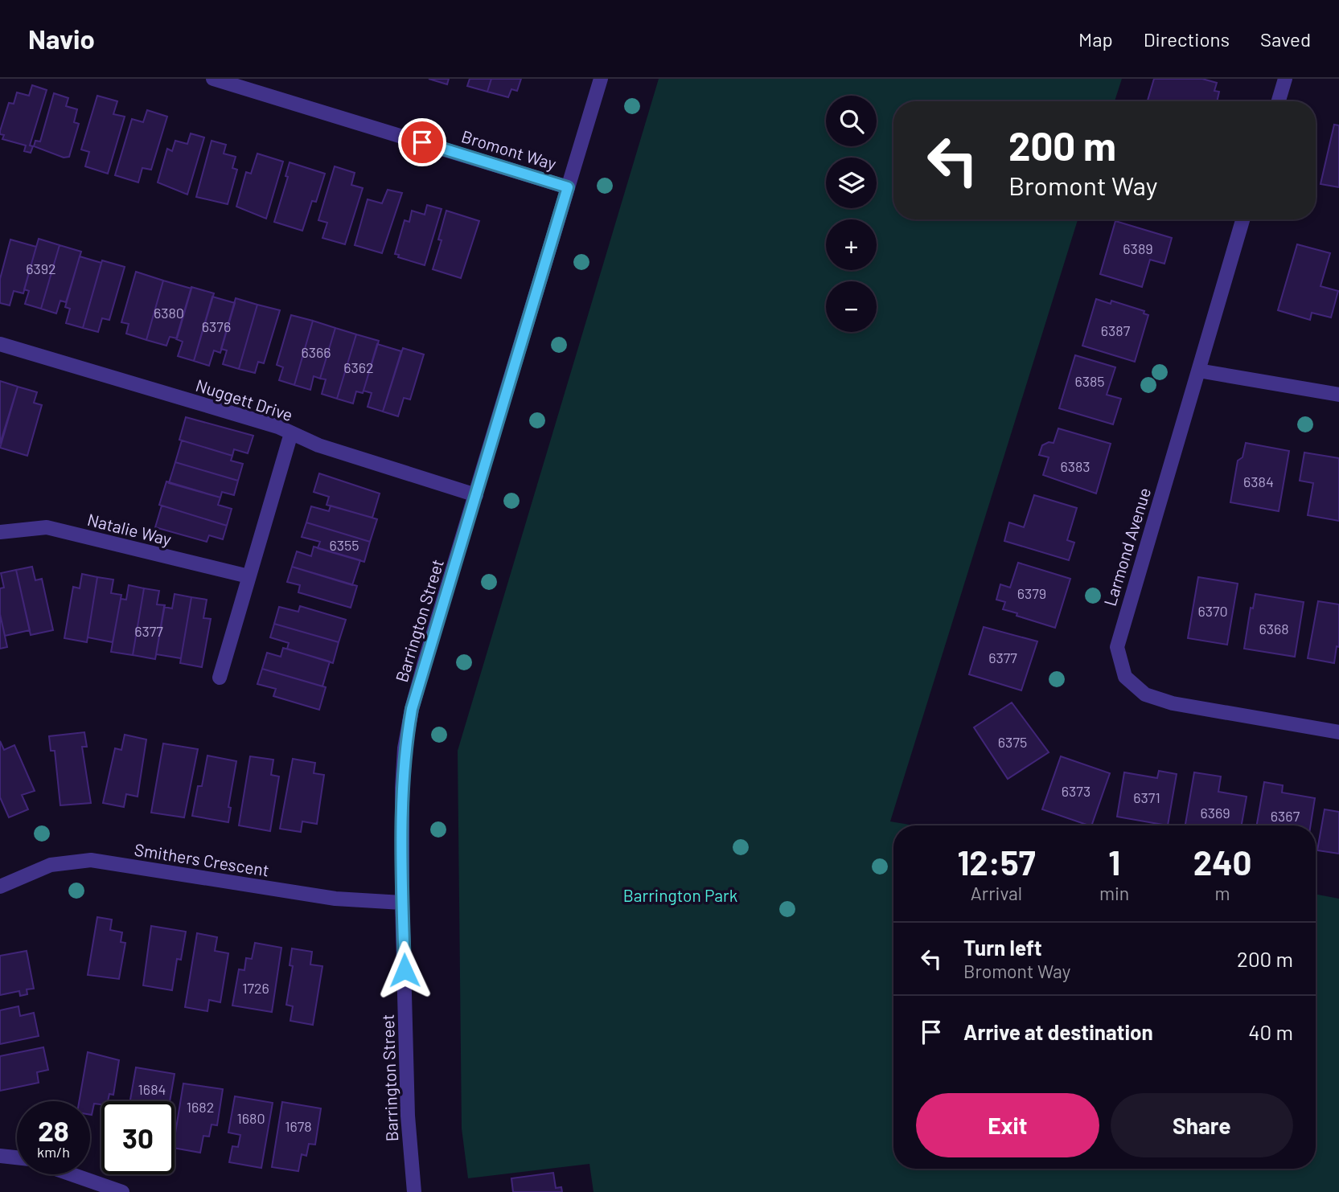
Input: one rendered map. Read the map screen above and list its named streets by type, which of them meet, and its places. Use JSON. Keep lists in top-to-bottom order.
{
  "streets": {
    "street": [
      "Bromont Way",
      "Nuggett Drive",
      "Natalie Way",
      "Larmond Avenue",
      "Barrington Street",
      "Smithers Crescent"
    ]
  },
  "crossings": [
    ["Bromont Way", "Barrington Street"],
    ["Nuggett Drive", "Barrington Street"],
    ["Barrington Street", "Smithers Crescent"]
  ],
  "parks": ["Barrington Park"],
  "house_numbers": [
    "6389",
    "6392",
    "6380",
    "6376",
    "6387",
    "6366",
    "6362",
    "6385",
    "6383",
    "6384",
    "6355",
    "6379",
    "6370",
    "6368",
    "6377",
    "6377",
    "6375",
    "6373",
    "6371",
    "6369",
    "6367",
    "1726",
    "1684",
    "1682",
    "1680",
    "1678"
  ],
  "page": {
    "header": "Navio",
    "nav": ["Map", "Directions", "Saved"],
    "map_buttons": ["+", "−"],
    "turn": ["200 m", "Bromont Way"],
    "eta": [
      "12:57",
      "Arrival",
      "1",
      "min",
      "240",
      "m"
    ],
    "list": [
      {
        "name": "Turn left",
        "note": "Bromont Way",
        "value": "200 m"
      },
      {
        "name": "Arrive at destination",
        "value": "40 m"
      }
    ],
    "buttons": ["Exit", "Share"],
    "speed": "28 km/h",
    "limit": "30"
  }
}
